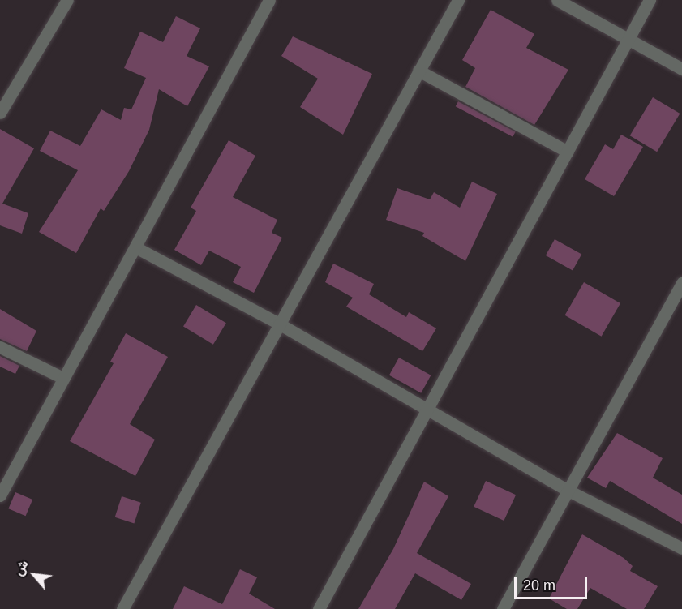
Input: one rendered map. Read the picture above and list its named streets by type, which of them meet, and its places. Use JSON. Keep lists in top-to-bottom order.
{
  "scale_bar": "20 m",
  "north": "top left"
}
